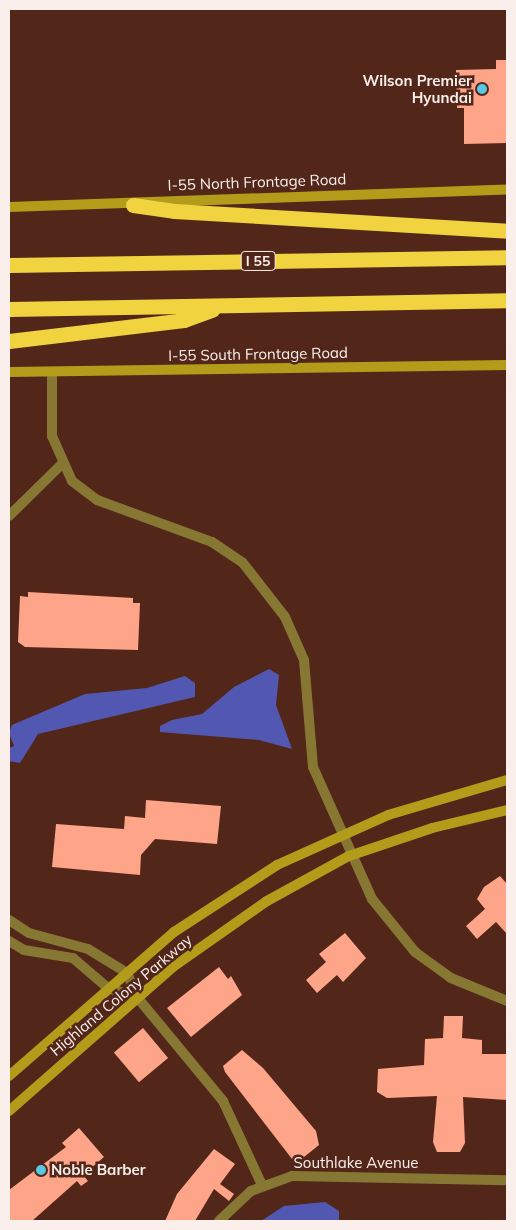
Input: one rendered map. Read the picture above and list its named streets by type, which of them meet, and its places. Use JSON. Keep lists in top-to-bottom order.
{
  "streets": {
    "highway": ["I 55"],
    "street": [
      "I-55 North Frontage Road",
      "I-55 South Frontage Road",
      "Highland Colony Parkway",
      "Southlake Avenue"
    ]
  },
  "places": ["Wilson Premier Hyundai", "Noble Barber"]
}
